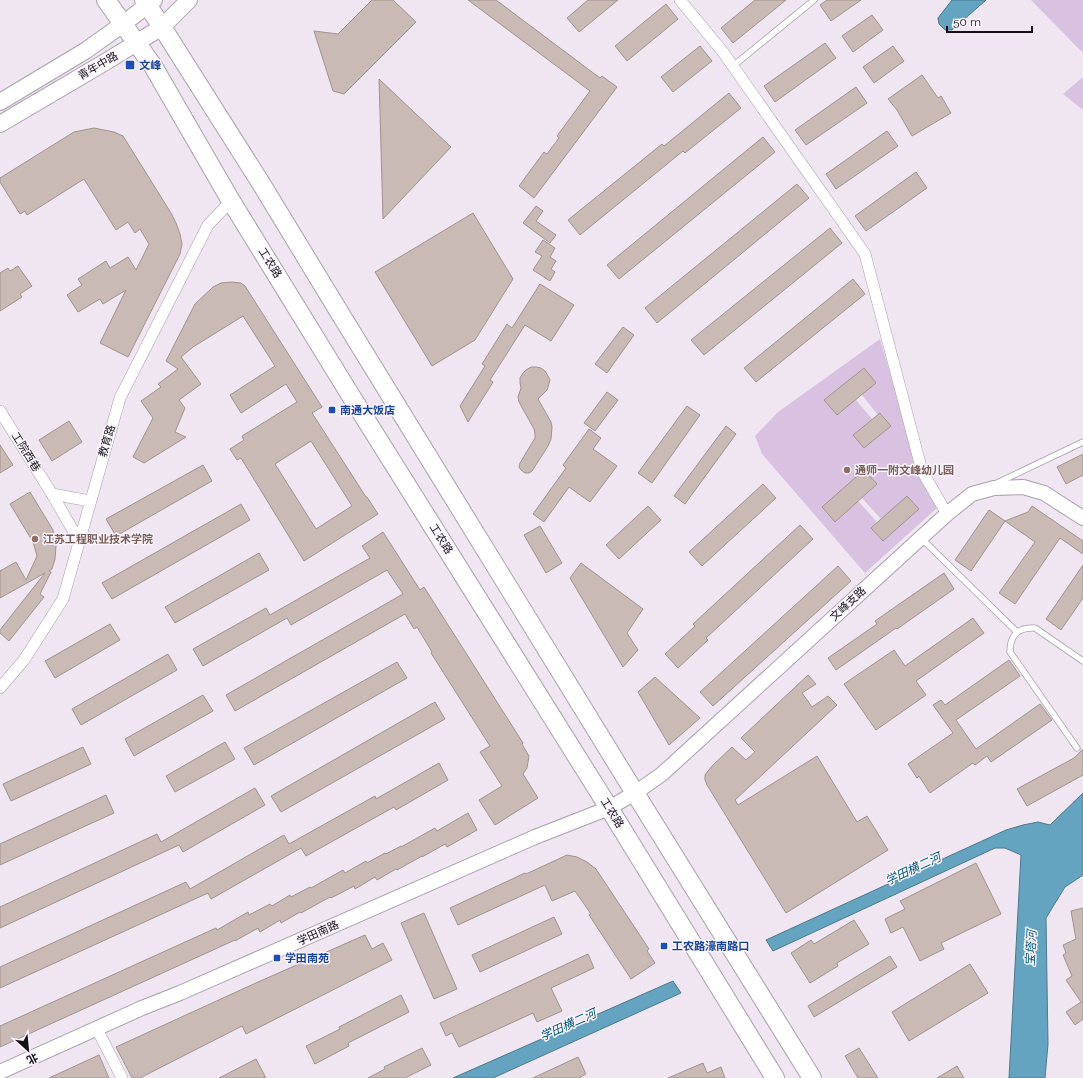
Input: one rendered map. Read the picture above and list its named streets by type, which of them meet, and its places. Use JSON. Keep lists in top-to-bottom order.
{
  "streets": {
    "main road": ["青年中路", "工农路"],
    "street": [
      "教育路",
      "工院西巷",
      "文峰支路",
      "学田南路"
    ]
  },
  "crossings": [
    ["青年中路", "工农路"],
    ["工农路", "教育路"],
    ["工农路", "学田南路"],
    ["教育路", "工院西巷"],
    ["文峰支路", "学田南路"]
  ],
  "water": ["学田横二河", "宝塔河"],
  "places": {
    "transit": [
      "文峰",
      "南通大饭店",
      "工农路濠南路口",
      "学田南苑"
    ],
    "other": ["通师一附文峰幼儿园", "江苏工程职业技术学院"]
  },
  "scale_bar": "50 m",
  "north": "bottom right"
}
